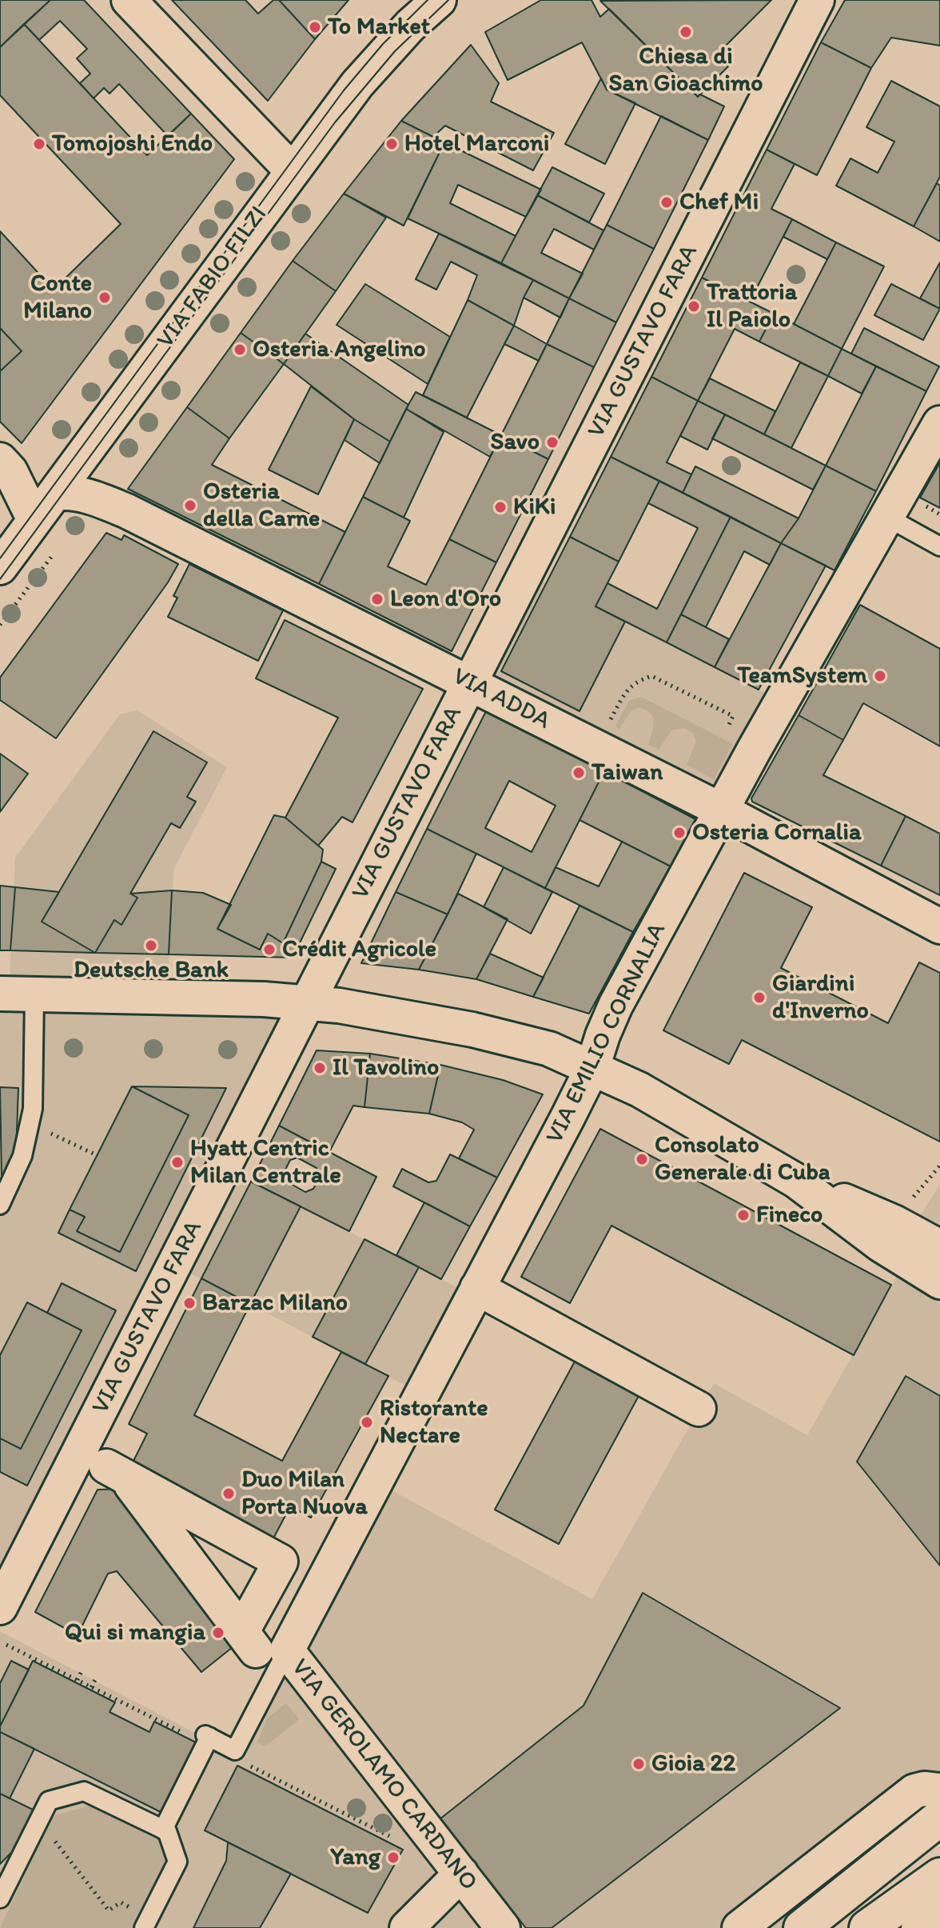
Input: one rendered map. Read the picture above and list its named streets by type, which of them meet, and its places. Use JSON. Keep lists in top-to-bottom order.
{
  "streets": {
    "street": [
      "VIA FABIO FILZI",
      "VIA GUSTAVO FARA",
      "VIA ADDA",
      "VIA EMILIO CORNALIA",
      "VIA GEROLAMO CARDANO"
    ]
  },
  "crossings": [
    ["VIA FABIO FILZI", "VIA ADDA"],
    ["VIA GUSTAVO FARA", "VIA ADDA"],
    ["VIA ADDA", "VIA EMILIO CORNALIA"],
    ["VIA EMILIO CORNALIA", "VIA GEROLAMO CARDANO"]
  ],
  "places": [
    "To Market",
    "Chiesa di San Gioachimo",
    "Tomojoshi Endo",
    "Hotel Marconi",
    "Chef Mi",
    "Conte Milano",
    "Trattoria Il Paiolo",
    "Osteria Angelino",
    "Savo",
    "Osteria della Carne",
    "KiKi",
    "Leon d'Oro",
    "TeamSystem",
    "Taiwan",
    "Osteria Cornalia",
    "Deutsche Bank",
    "Crédit Agricole",
    "Giardini d'Inverno",
    "Il Tavolino",
    "Consolato Generale di Cuba",
    "Hyatt Centric Milan Centrale",
    "Fineco",
    "Barzac Milano",
    "Ristorante Nectare",
    "Duo Milan Porta Nuova",
    "Qui si mangia",
    "Gioia 22",
    "Yang"
  ]
}
